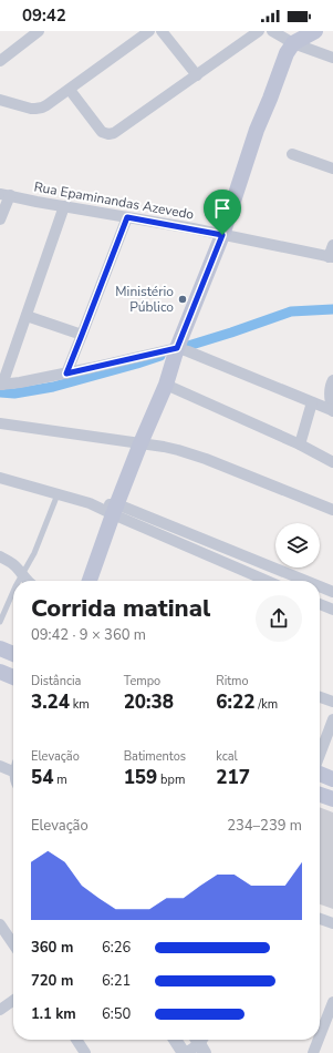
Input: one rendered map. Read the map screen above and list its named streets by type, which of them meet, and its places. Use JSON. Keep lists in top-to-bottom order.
{
  "streets": {
    "street": ["Rua Epaminandas Azevedo"]
  },
  "places": ["Ministério Público"],
  "page": {
    "status": "09:42",
    "heading": ["Corrida matinal", "09:42 · 9 × 360 m"],
    "stats": [
      ["Distância", "3.24 km"],
      ["Tempo", "20:38"],
      ["Ritmo", "6:22 /km"],
      ["Elevação", "54 m"],
      ["Batimentos", "159 bpm"],
      ["kcal", "217"]
    ],
    "chart": ["Elevação", "234–239 m"],
    "list": [
      {
        "name": "360 m",
        "note": "6:26"
      },
      {
        "name": "720 m",
        "note": "6:21"
      },
      {
        "name": "1.1 km",
        "note": "6:50"
      }
    ]
  }
}
